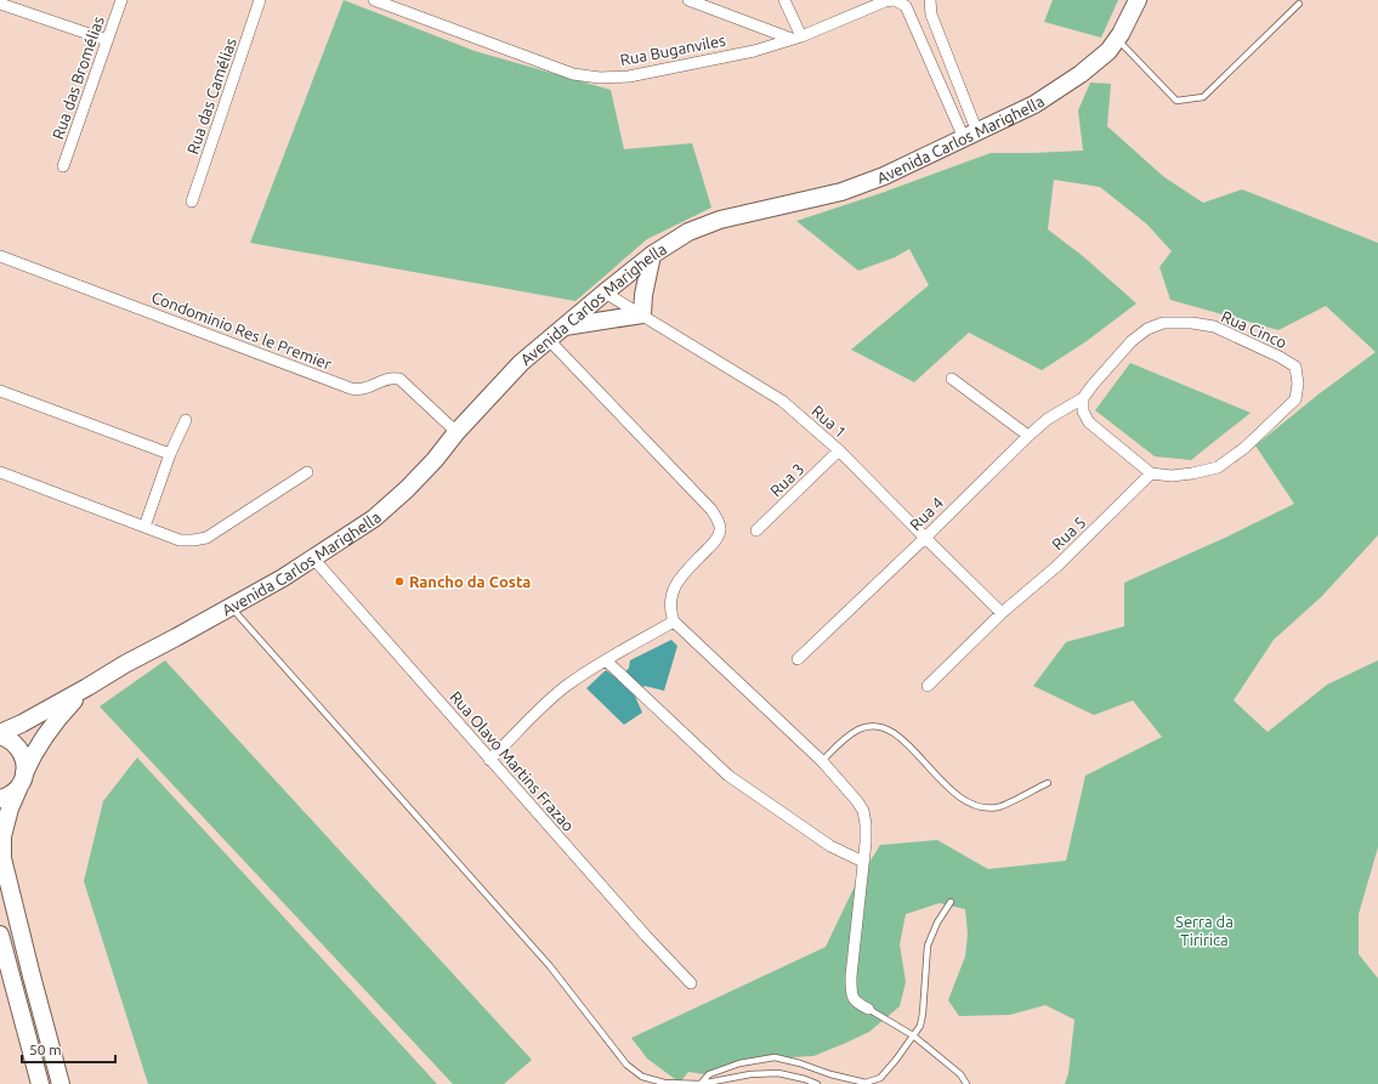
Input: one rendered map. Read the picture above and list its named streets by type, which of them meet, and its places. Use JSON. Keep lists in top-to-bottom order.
{
  "streets": {
    "main road": ["Avenida Carlos Marighella"],
    "street": [
      "Rua Buganviles",
      "Rua das Bromélias",
      "Rua das Camélias",
      "Rua Cinco",
      "Condominio Res le Premier",
      "Rua 1",
      "Rua 3",
      "Rua 4",
      "Rua 5",
      "Rua Olavo Martins Frazao"
    ]
  },
  "crossings": [
    ["Rua Buganviles", "Avenida Carlos Marighella"],
    ["Avenida Carlos Marighella", "Condominio Res le Premier"],
    ["Avenida Carlos Marighella", "Rua 1"],
    ["Avenida Carlos Marighella", "Rua Olavo Martins Frazao"],
    ["Rua Cinco", "Rua 4"],
    ["Rua Cinco", "Rua 5"],
    ["Rua 1", "Rua 3"],
    ["Rua 1", "Rua 4"],
    ["Rua 1", "Rua 5"]
  ],
  "parks": ["Serra da Tiririca"],
  "places": ["Rancho da Costa"],
  "scale_bar": "50 m"
}
